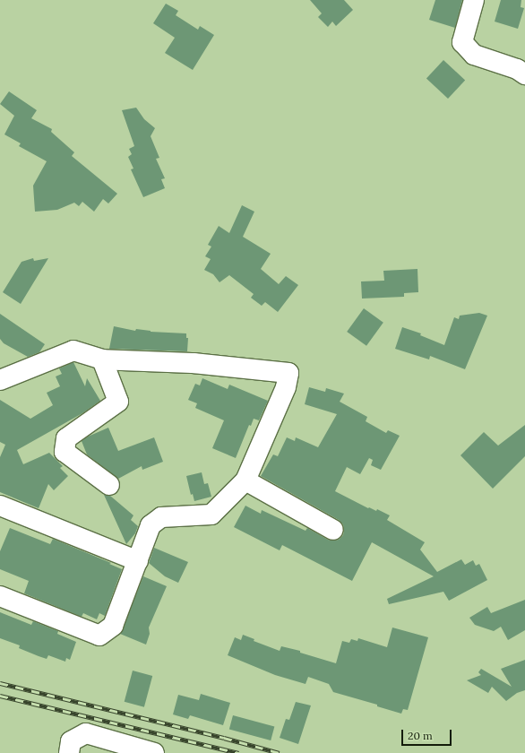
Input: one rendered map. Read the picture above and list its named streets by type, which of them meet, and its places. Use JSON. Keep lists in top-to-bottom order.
{
  "scale_bar": "20 m"
}
